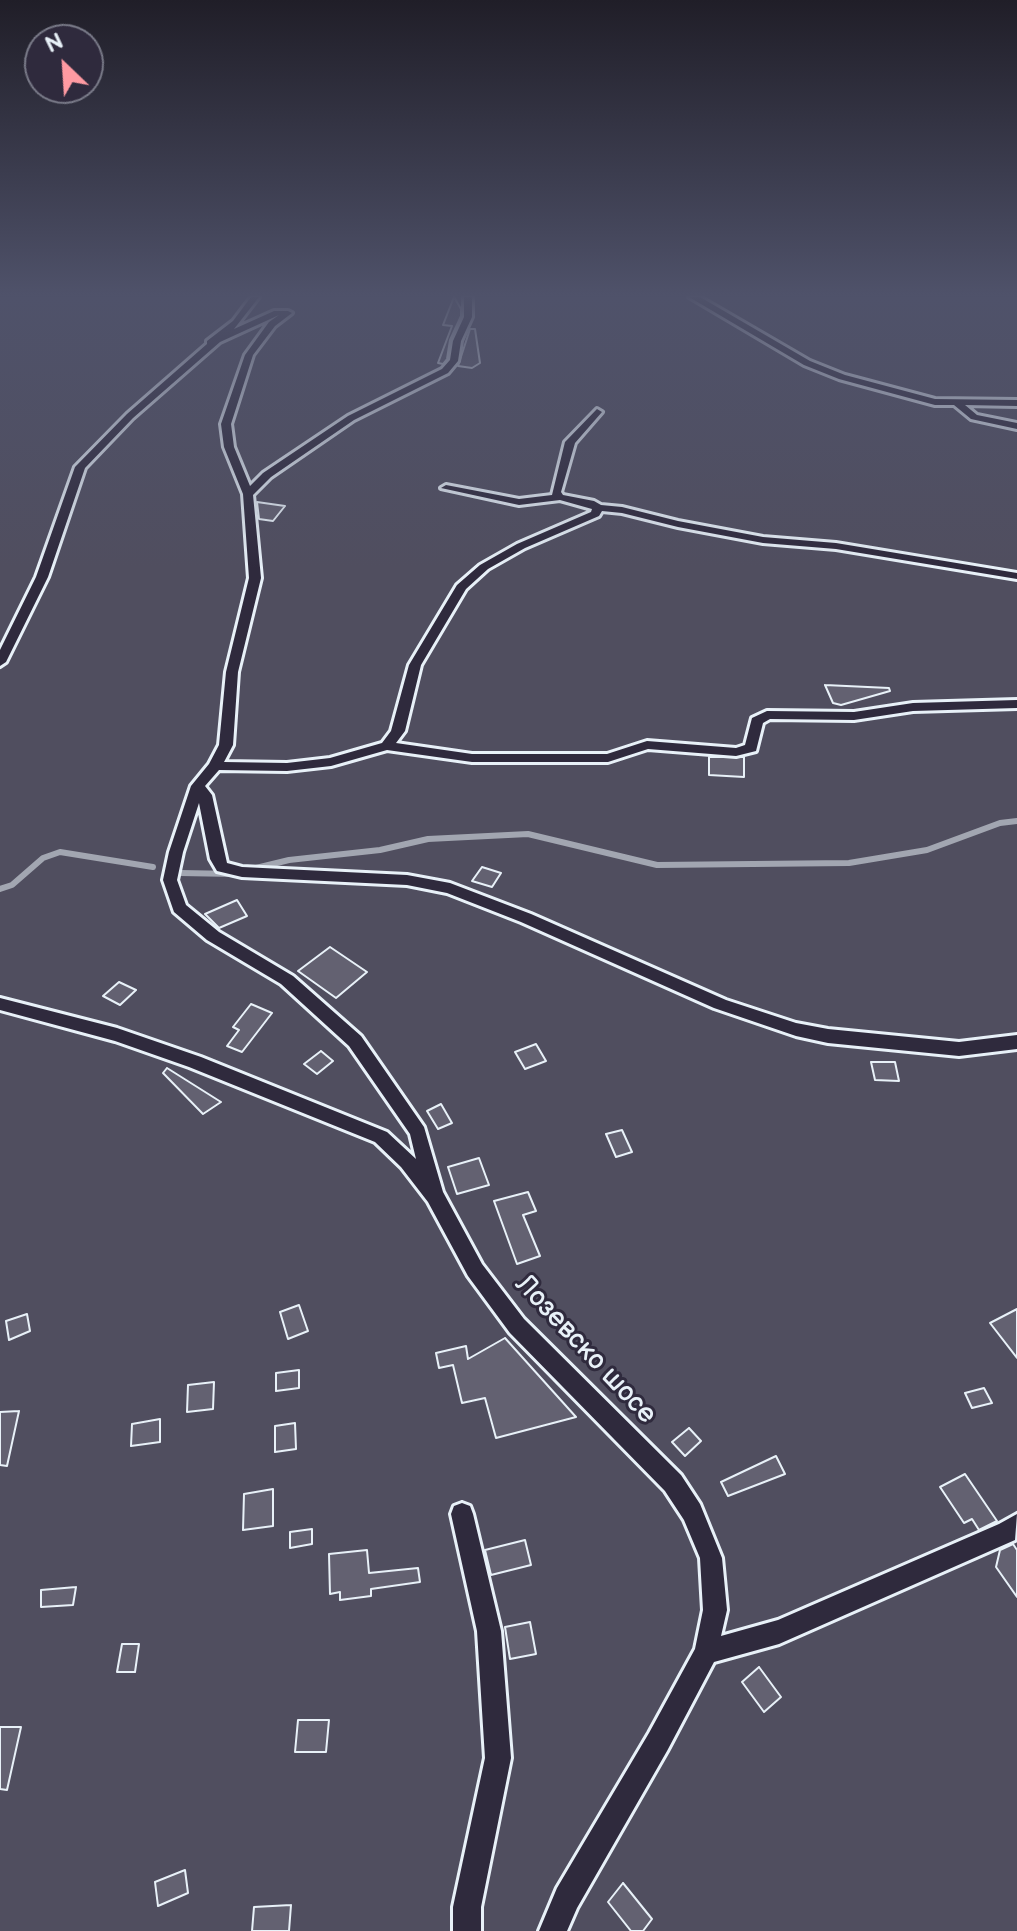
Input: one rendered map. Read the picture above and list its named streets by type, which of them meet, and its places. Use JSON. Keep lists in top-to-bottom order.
{
  "streets": {
    "street": ["Лозевско шосе"]
  },
  "north": "top left"
}
